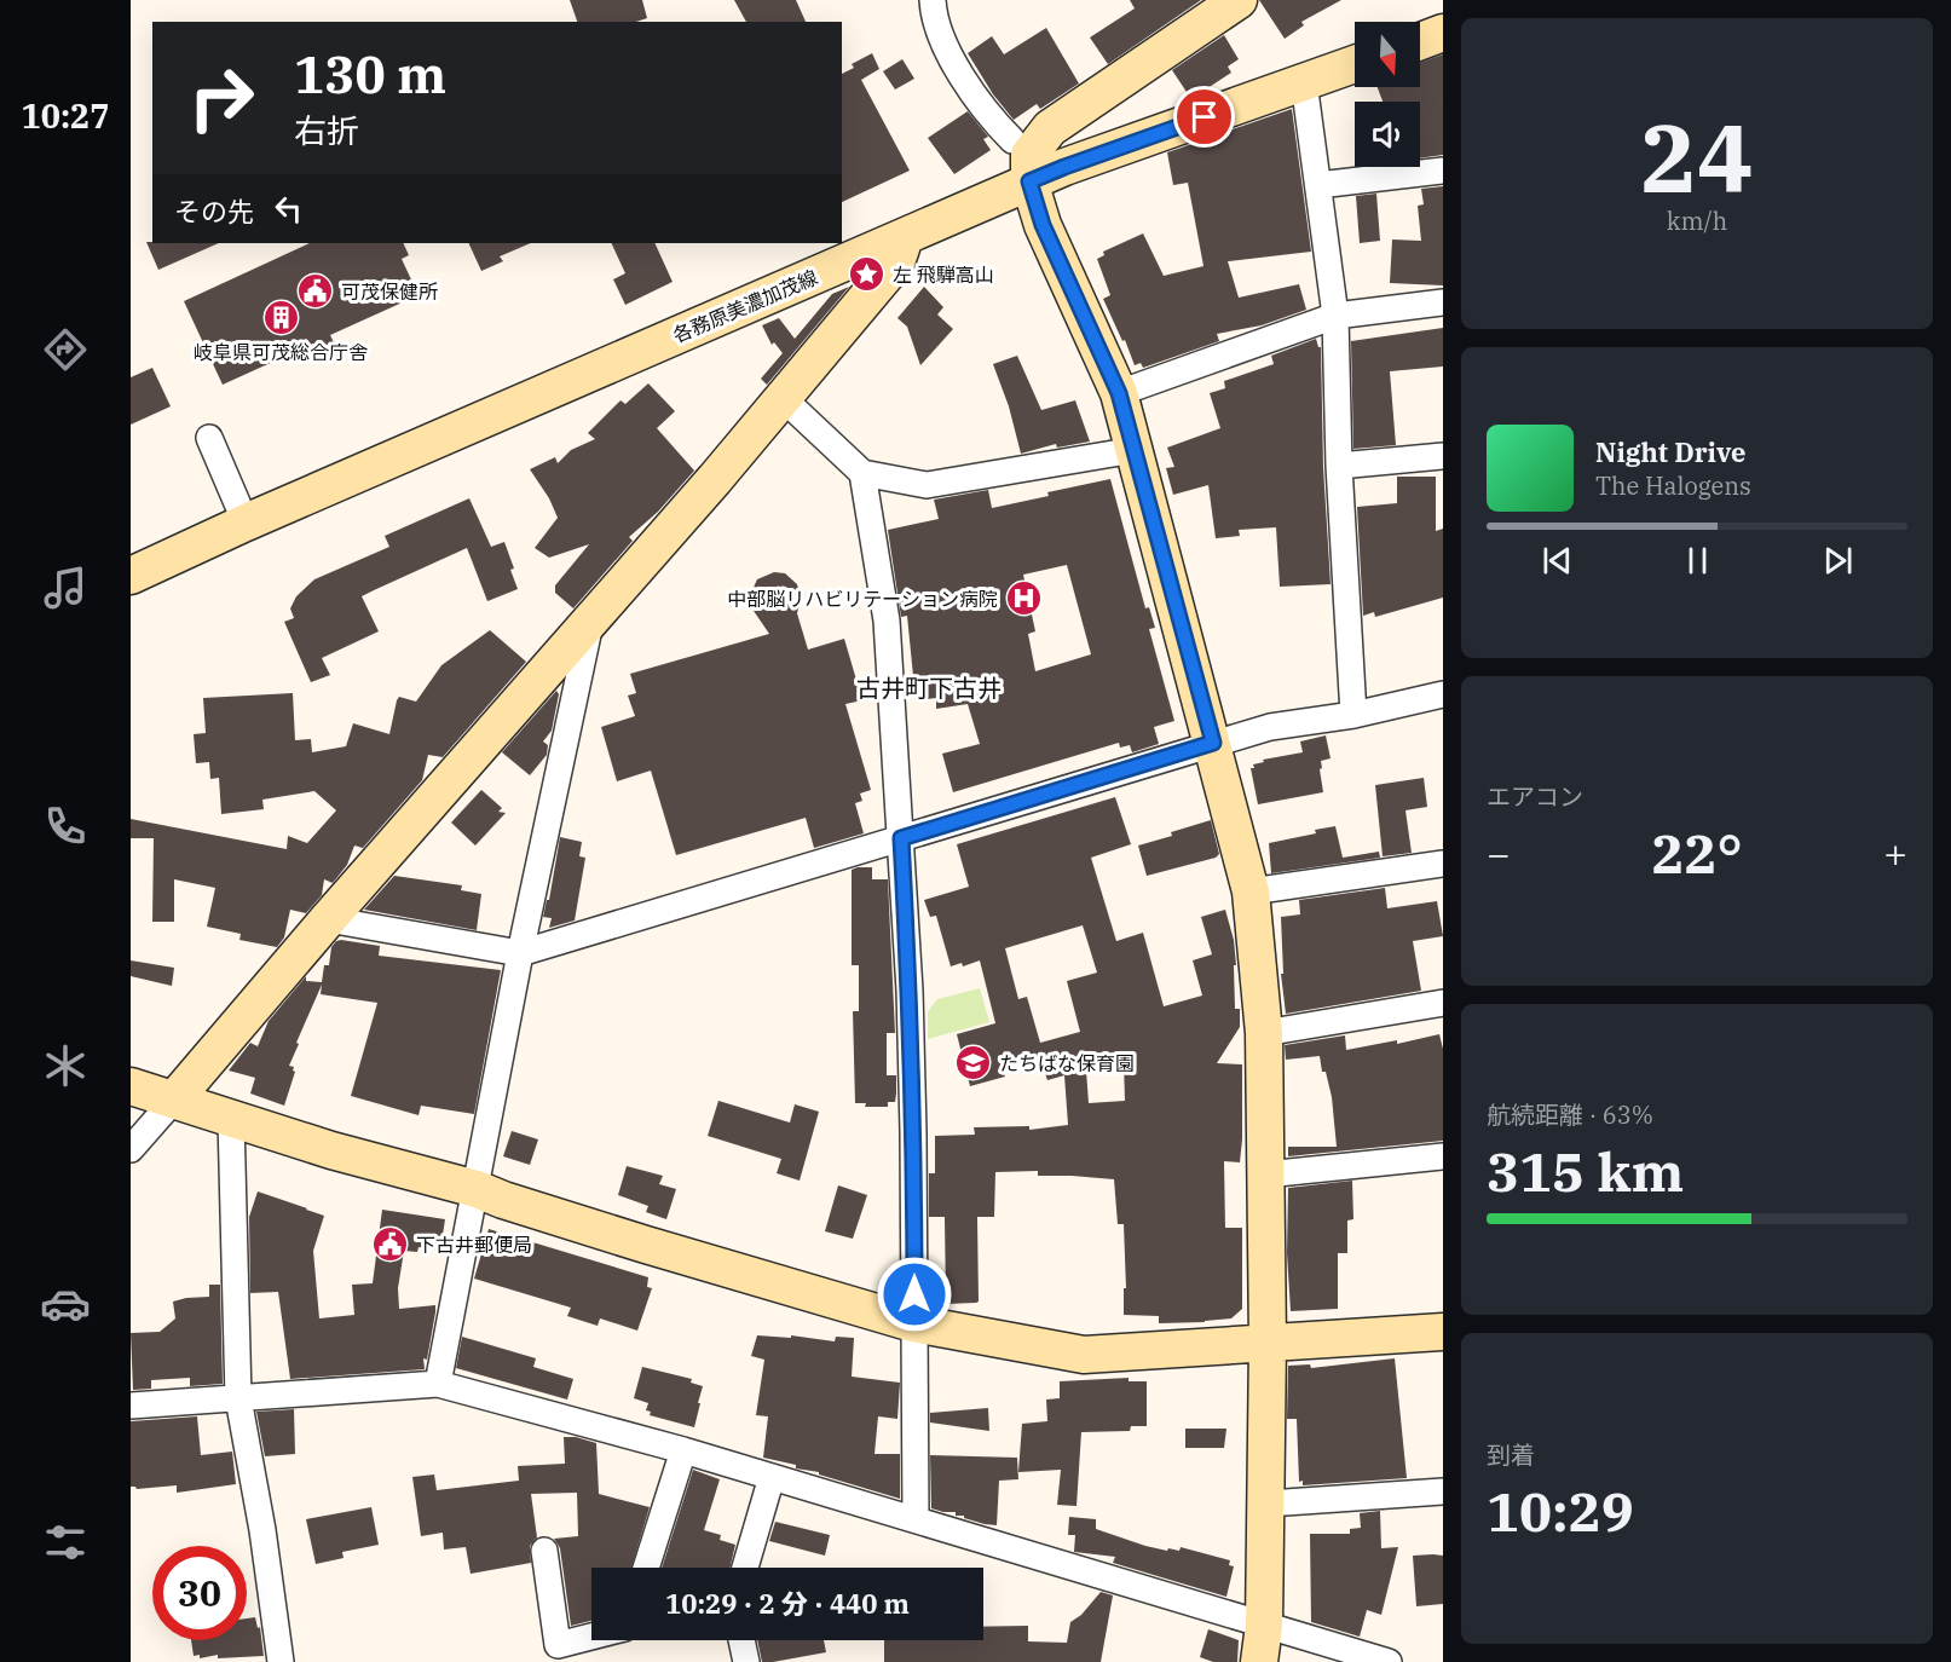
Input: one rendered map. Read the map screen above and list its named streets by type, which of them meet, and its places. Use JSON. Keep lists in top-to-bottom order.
{
  "streets": {
    "street": ["各務原美濃加茂線"]
  },
  "districts": ["古井町下古井"],
  "places": {
    "place": ["左 飛騨高山"],
    "public building": ["可茂保健所", "下古井郵便局"],
    "building": ["岐阜県可茂総合庁舎"],
    "hospital": ["中部脳リハビリテーション病院"],
    "school or university": ["たちばな保育園"]
  },
  "north": "bottom",
  "page": {
    "tabs": "10:27",
    "tile": [
      ["24", "km/h"],
      "エアコン",
      ["航続距離 · 63%", "315 km"],
      ["到着", "10:29"]
    ],
    "turn": ["130 m", "右折"],
    "then": "その先",
    "song": ["Night Drive", "The Halogens"],
    "heat": ["−", "22°", "+"],
    "limit": "30",
    "trip": "10:29 · 2 分 · 440 m"
  }
}
